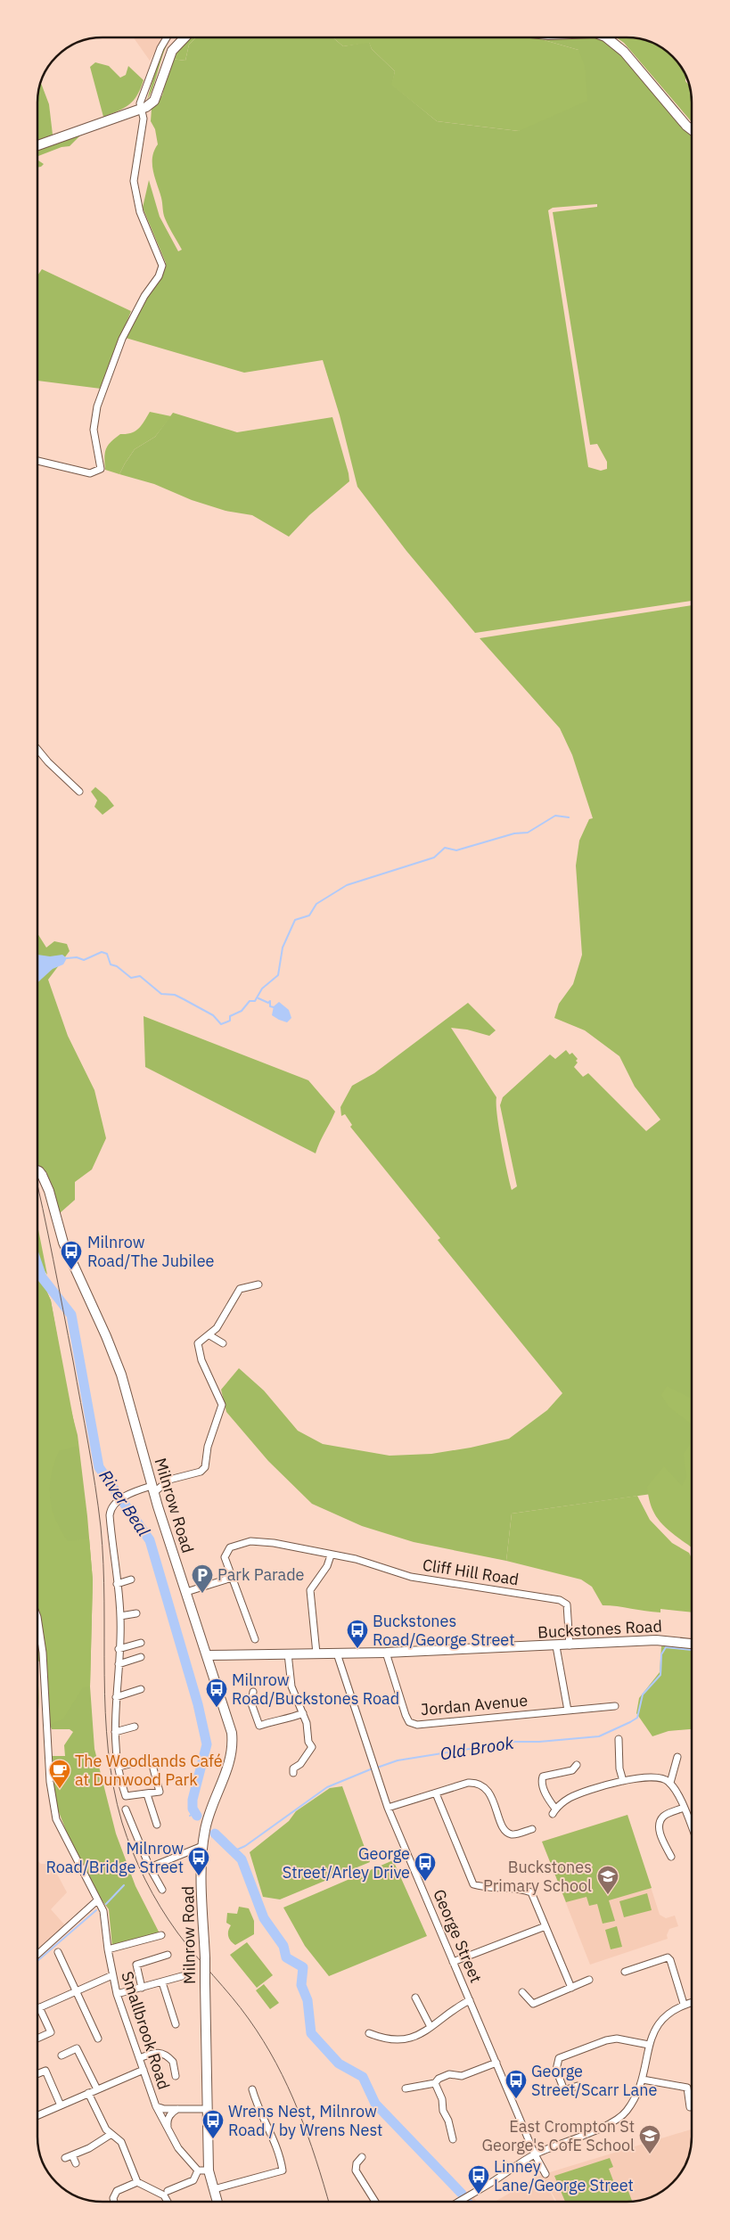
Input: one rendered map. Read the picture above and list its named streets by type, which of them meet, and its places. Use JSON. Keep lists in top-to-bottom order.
{
  "streets": {
    "main road": ["Milnrow Road", "Buckstones Road"],
    "street": [
      "Cliff Hill Road",
      "Jordan Avenue",
      "George Street",
      "Smallbrook Road"
    ]
  },
  "crossings": [
    ["Milnrow Road", "Buckstones Road"],
    ["Milnrow Road", "Smallbrook Road"],
    ["Cliff Hill Road", "Buckstones Road"],
    ["Buckstones Road", "Jordan Avenue"],
    ["Buckstones Road", "George Street"]
  ],
  "water": ["River Beal", "Old Brook"],
  "places": {
    "bus stop": [
      "Milnrow Road/The Jubilee",
      "Buckstones Road/George Street",
      "Milnrow Road/Buckstones Road",
      "Milnrow Road/Bridge Street",
      "George Street/Arley Drive",
      "George Street/Scarr Lane",
      "Wrens Nest, Milnrow Road / by Wrens Nest",
      "Linney Lane/George Street"
    ],
    "parking": ["Park Parade"],
    "cafe": ["The Woodlands Café at Dunwood Park"],
    "school or university": ["Buckstones Primary School", "East Crompton St George's CofE School"]
  }
}
